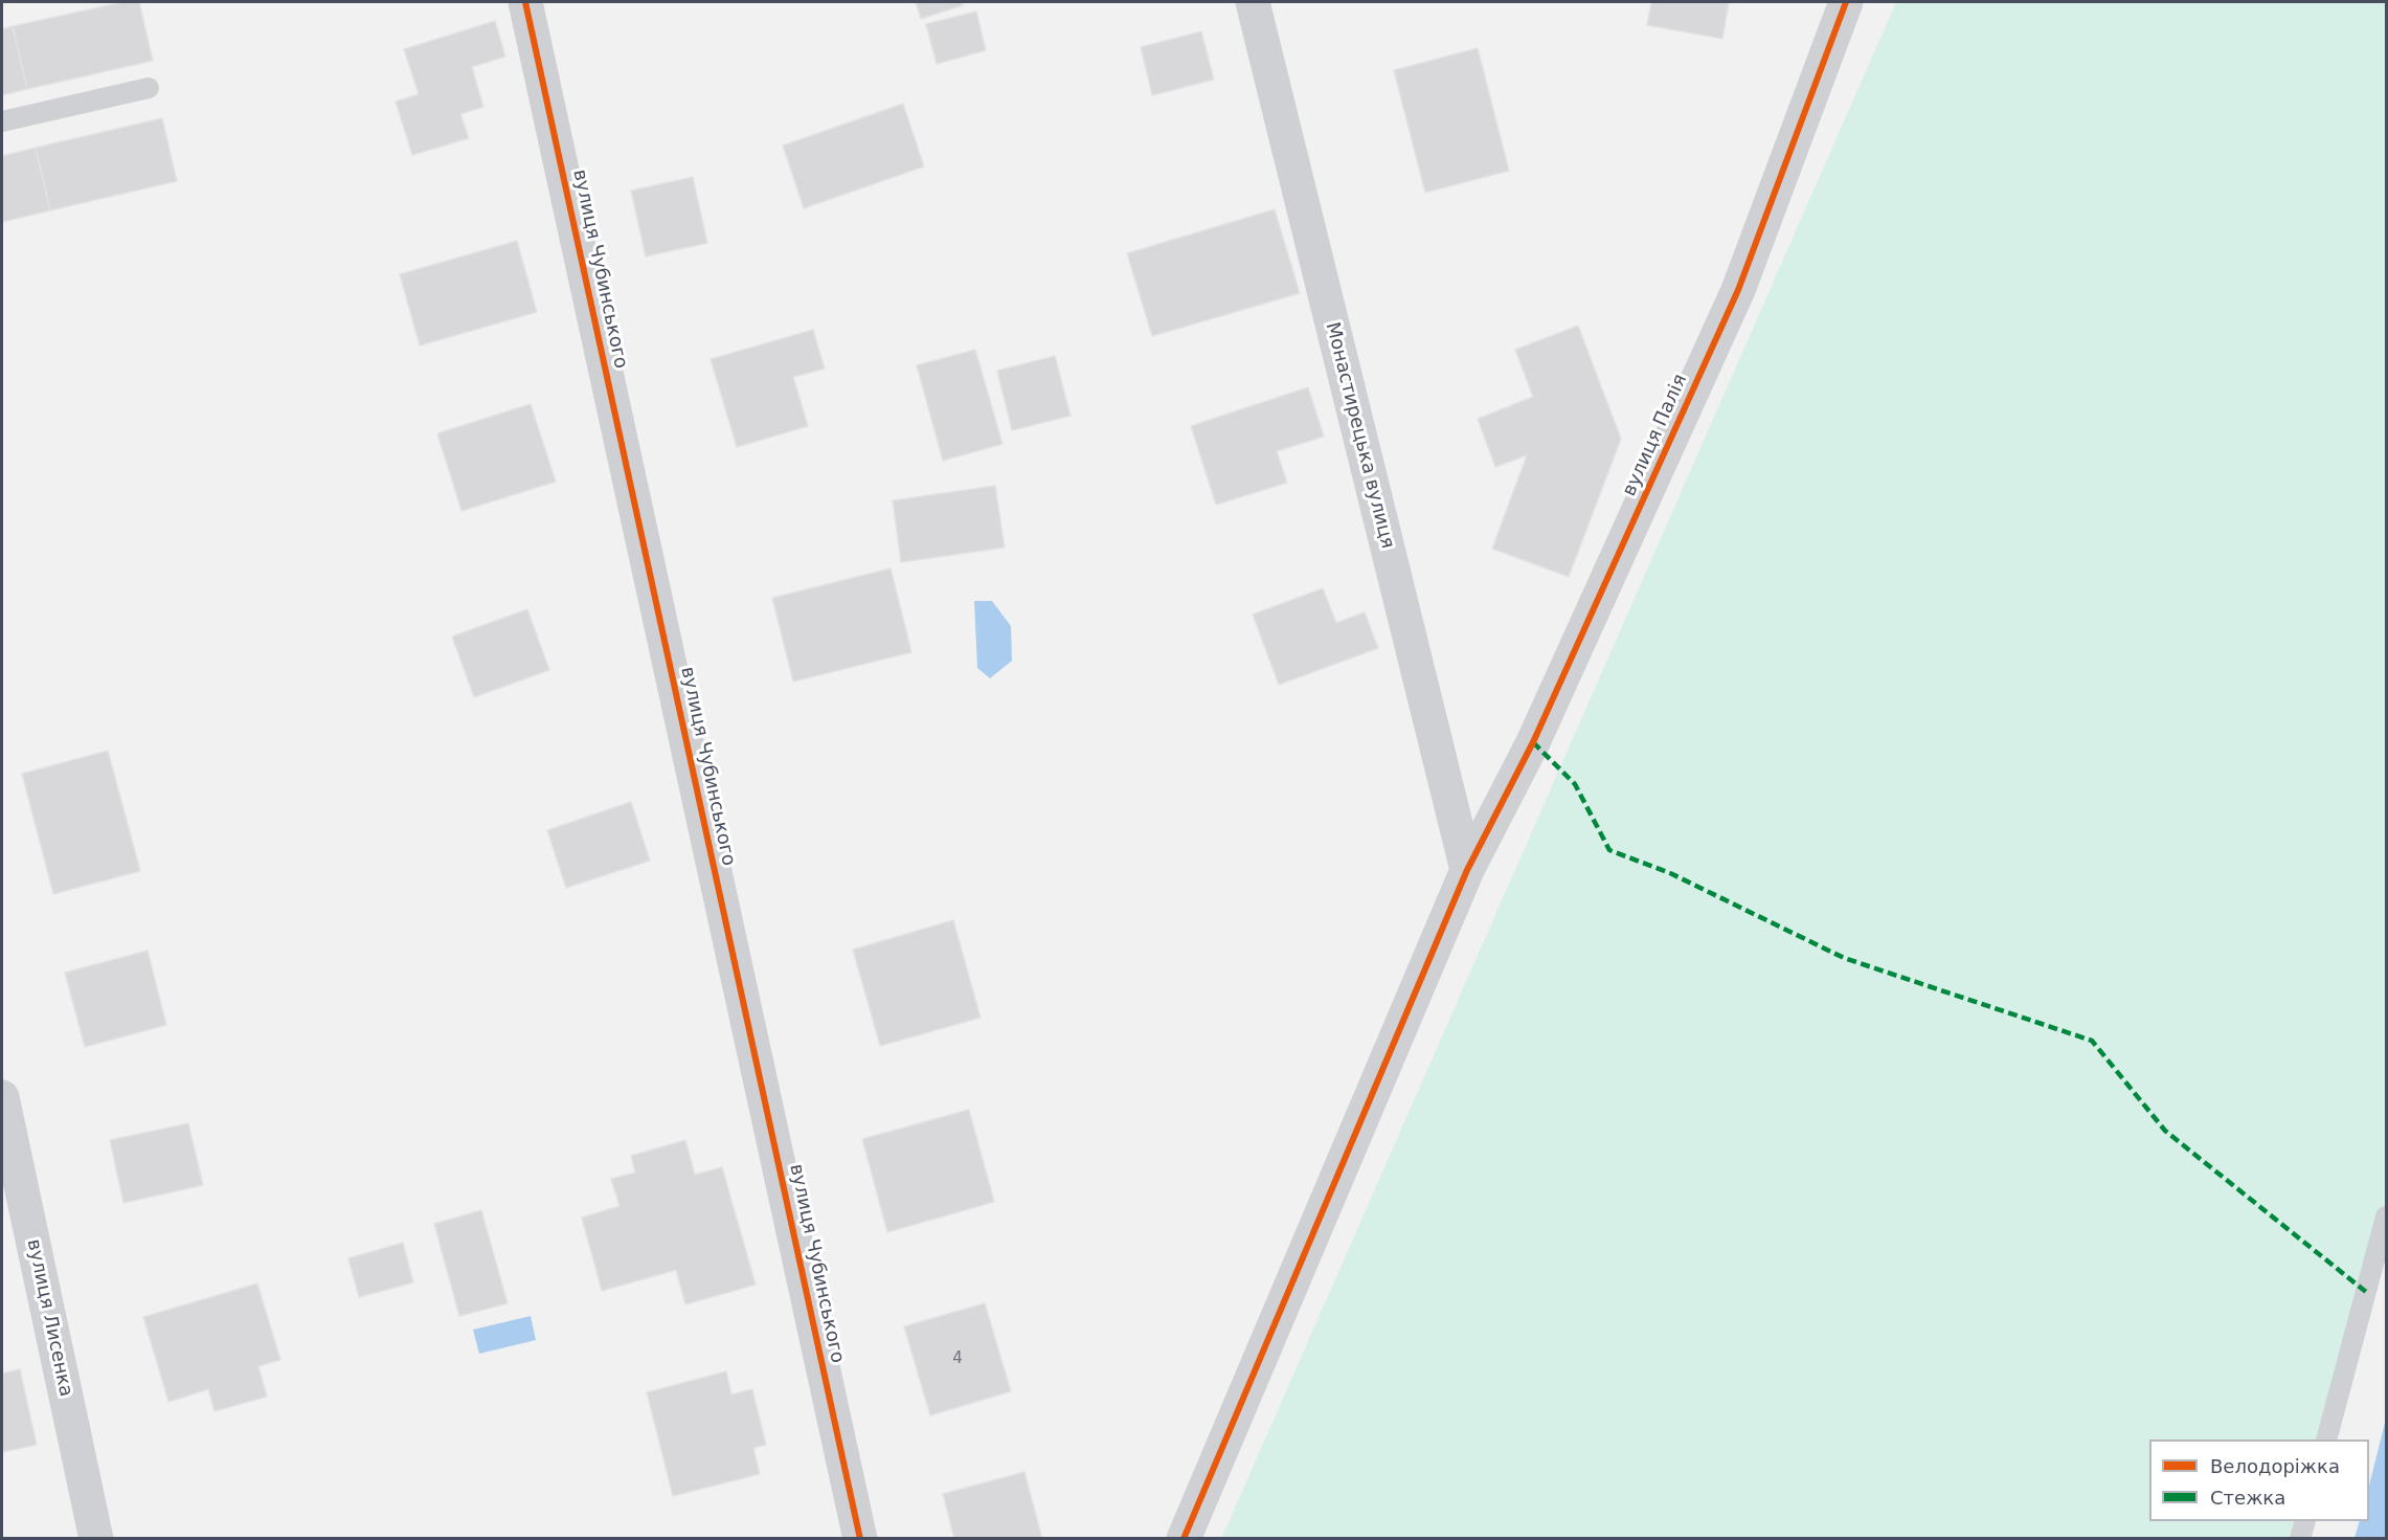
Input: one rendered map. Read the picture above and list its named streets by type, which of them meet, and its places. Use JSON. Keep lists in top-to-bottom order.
{
  "streets": {
    "street": [
      "вулиця Чубинського",
      "Монастирецька вулиця",
      "вулиця Палія",
      "вулиця Лисенка"
    ]
  },
  "crossings": [
    ["Монастирецька вулиця", "вулиця Палія"]
  ],
  "house_numbers": ["4"],
  "legend": ["Велодоріжка", "Стежка"]
}
